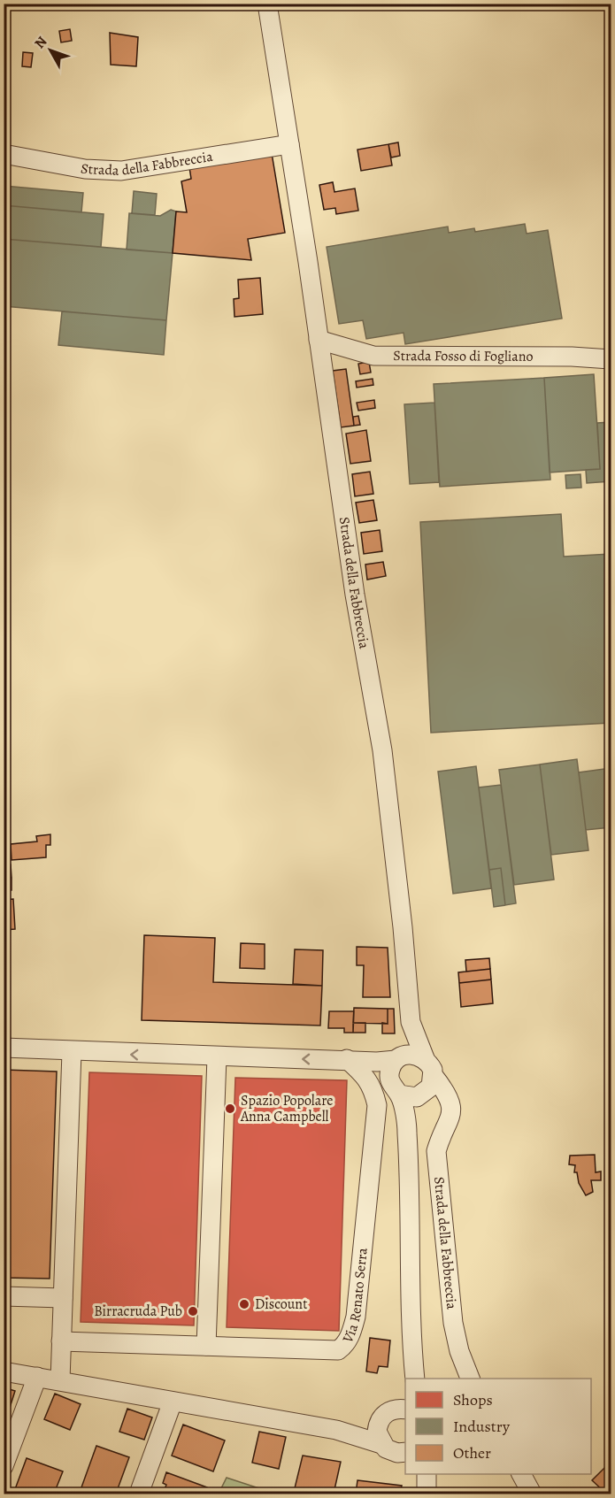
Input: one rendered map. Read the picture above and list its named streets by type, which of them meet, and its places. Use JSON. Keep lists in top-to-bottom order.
{
  "streets": {
    "street": ["Strada della Fabbreccia", "Strada Fosso di Fogliano", "Via Renato Serra"]
  },
  "crossings": [
    ["Strada della Fabbreccia", "Strada Fosso di Fogliano"]
  ],
  "places": ["Spazio Popolare Anna Campbell", "Discount", "Birracruda Pub"],
  "legend": ["Shops", "Industry", "Other"],
  "north": "top left"
}
